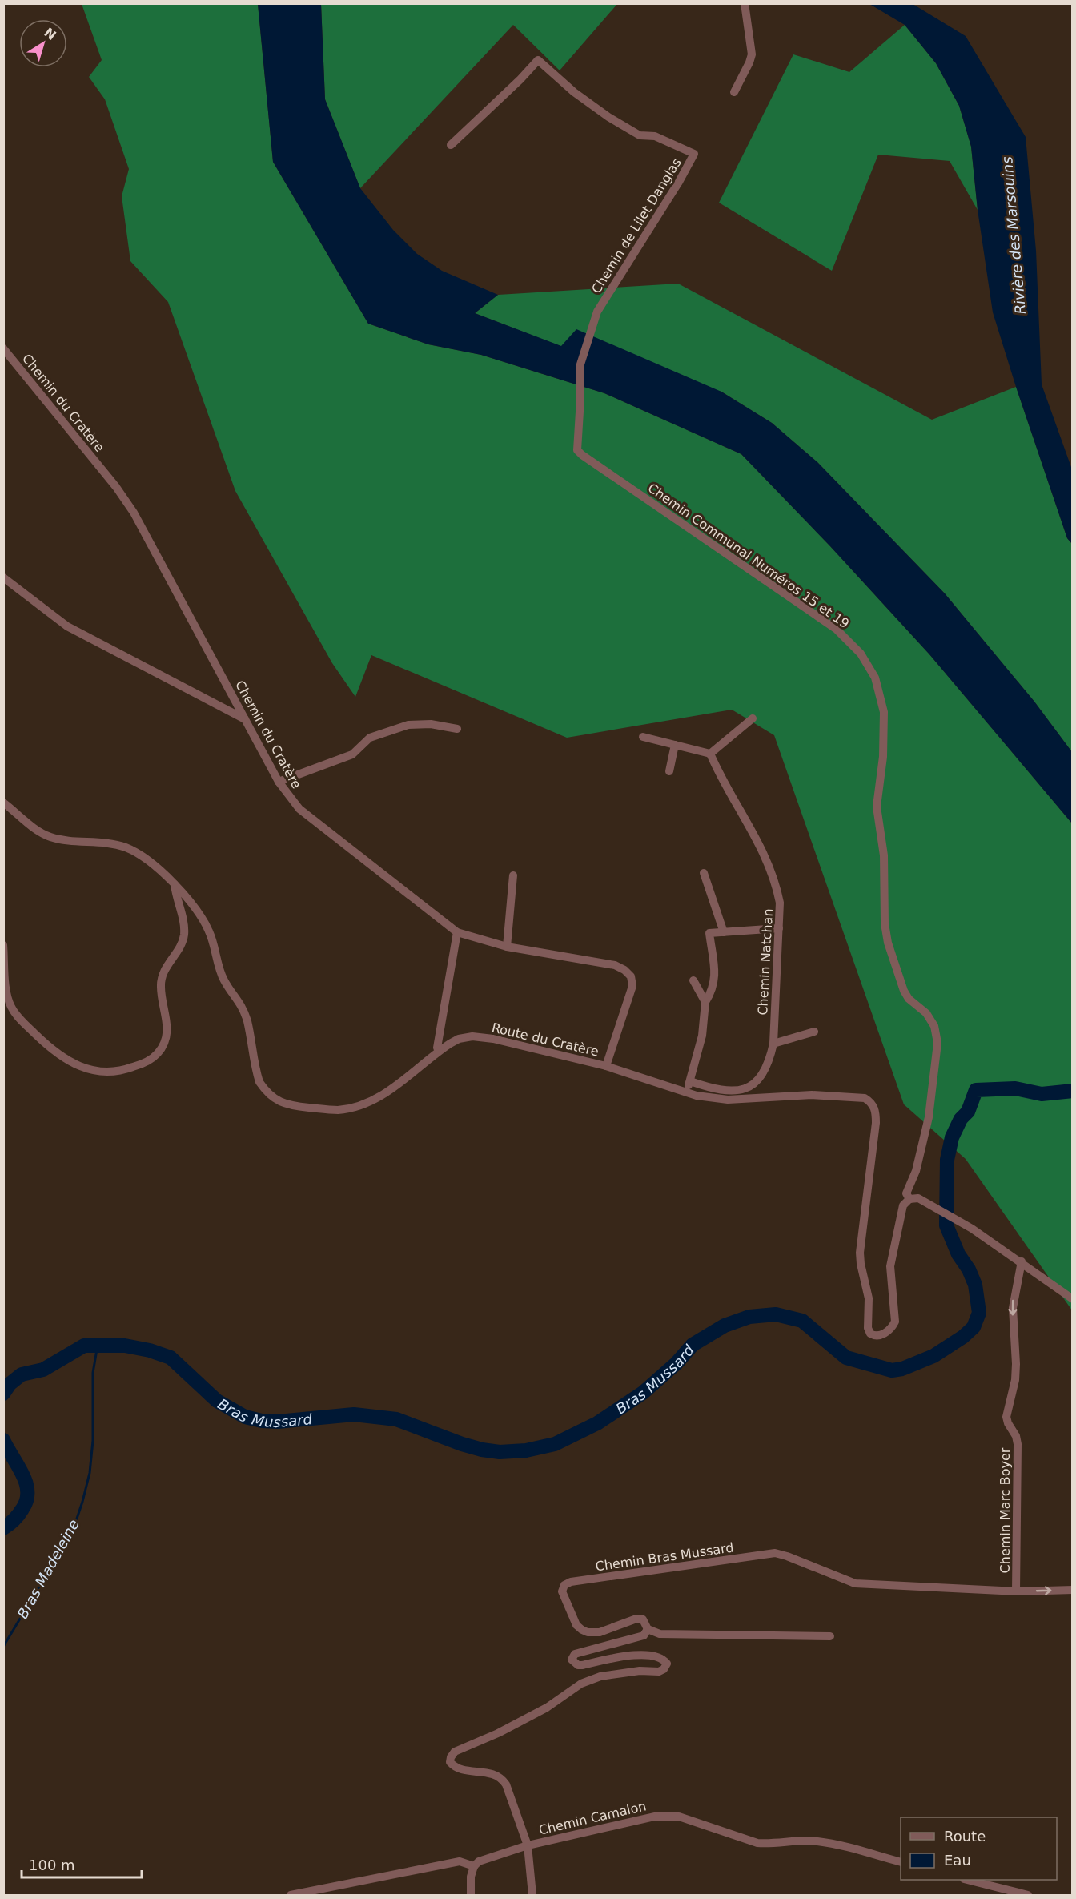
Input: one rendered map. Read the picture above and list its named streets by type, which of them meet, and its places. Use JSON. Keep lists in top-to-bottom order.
{
  "streets": {
    "street": [
      "Chemin de Lilet Danglas",
      "Chemin du Cratère",
      "Chemin Communal Numéros 15 et 19",
      "Chemin Natchan",
      "Route du Cratère",
      "Chemin Marc Boyer",
      "Chemin Bras Mussard",
      "Chemin Camalon"
    ]
  },
  "crossings": [
    ["Chemin de Lilet Danglas", "Chemin Communal Numéros 15 et 19"],
    ["Chemin du Cratère", "Route du Cratère"],
    ["Chemin Communal Numéros 15 et 19", "Route du Cratère"],
    ["Chemin Marc Boyer", "Chemin Bras Mussard"]
  ],
  "one_way": ["Chemin Marc Boyer"],
  "water": ["Rivière des Marsouins", "Bras Mussard", "Bras Madeleine"],
  "legend": ["Route", "Eau"],
  "scale_bar": "100 m",
  "north": "top right"
}
